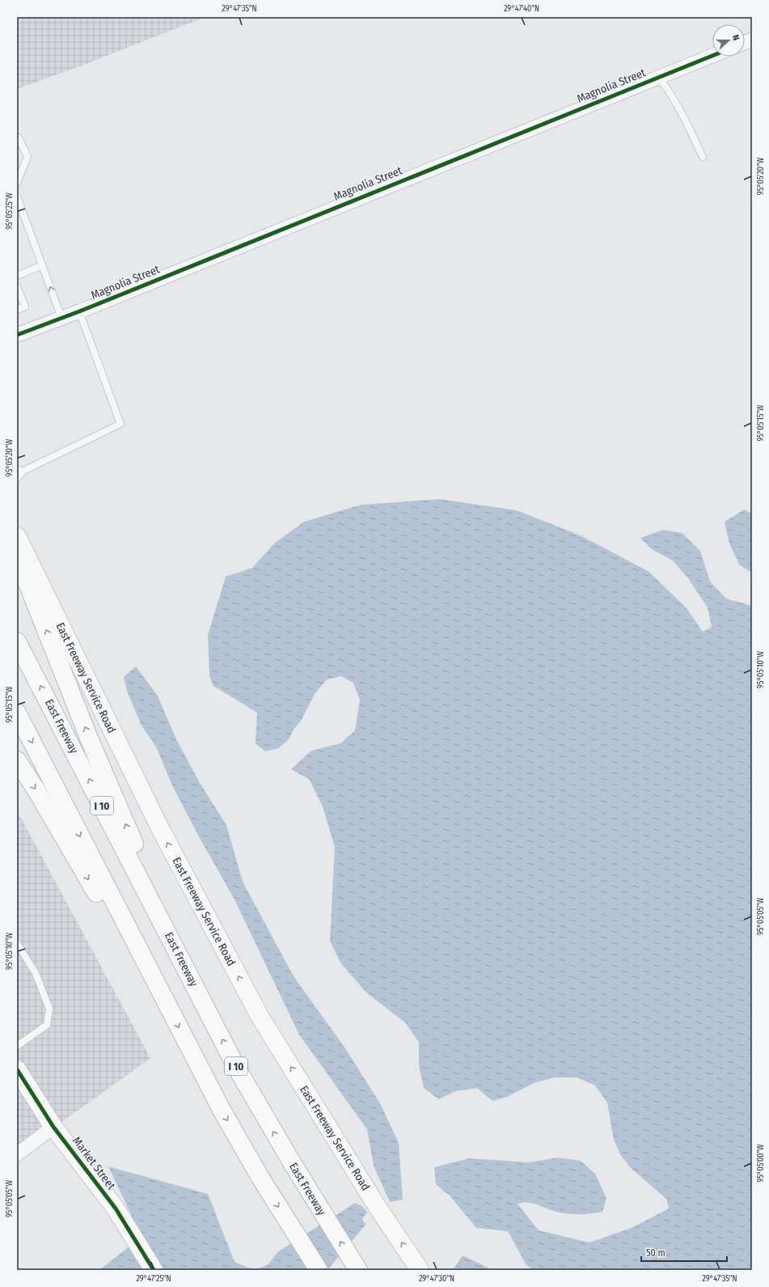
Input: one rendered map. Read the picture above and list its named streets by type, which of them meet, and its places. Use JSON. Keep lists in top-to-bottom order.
{
  "streets": {
    "main road": [
      "East Freeway Service Road",
      "East Freeway",
      "I 10",
      "Market Street"
    ],
    "street": ["Magnolia Street"]
  },
  "scale_bar": "50 m",
  "north": "right",
  "coordinates": [
    "29°47'35\"N",
    "29°47'40\"N",
    "95°05'20\"W",
    "95°05'25\"W",
    "95°05'15\"W",
    "95°05'10\"W",
    "95°05'05\"W",
    "95°05'00\"W",
    "29°47'25\"N",
    "29°47'30\"N"
  ]
}
